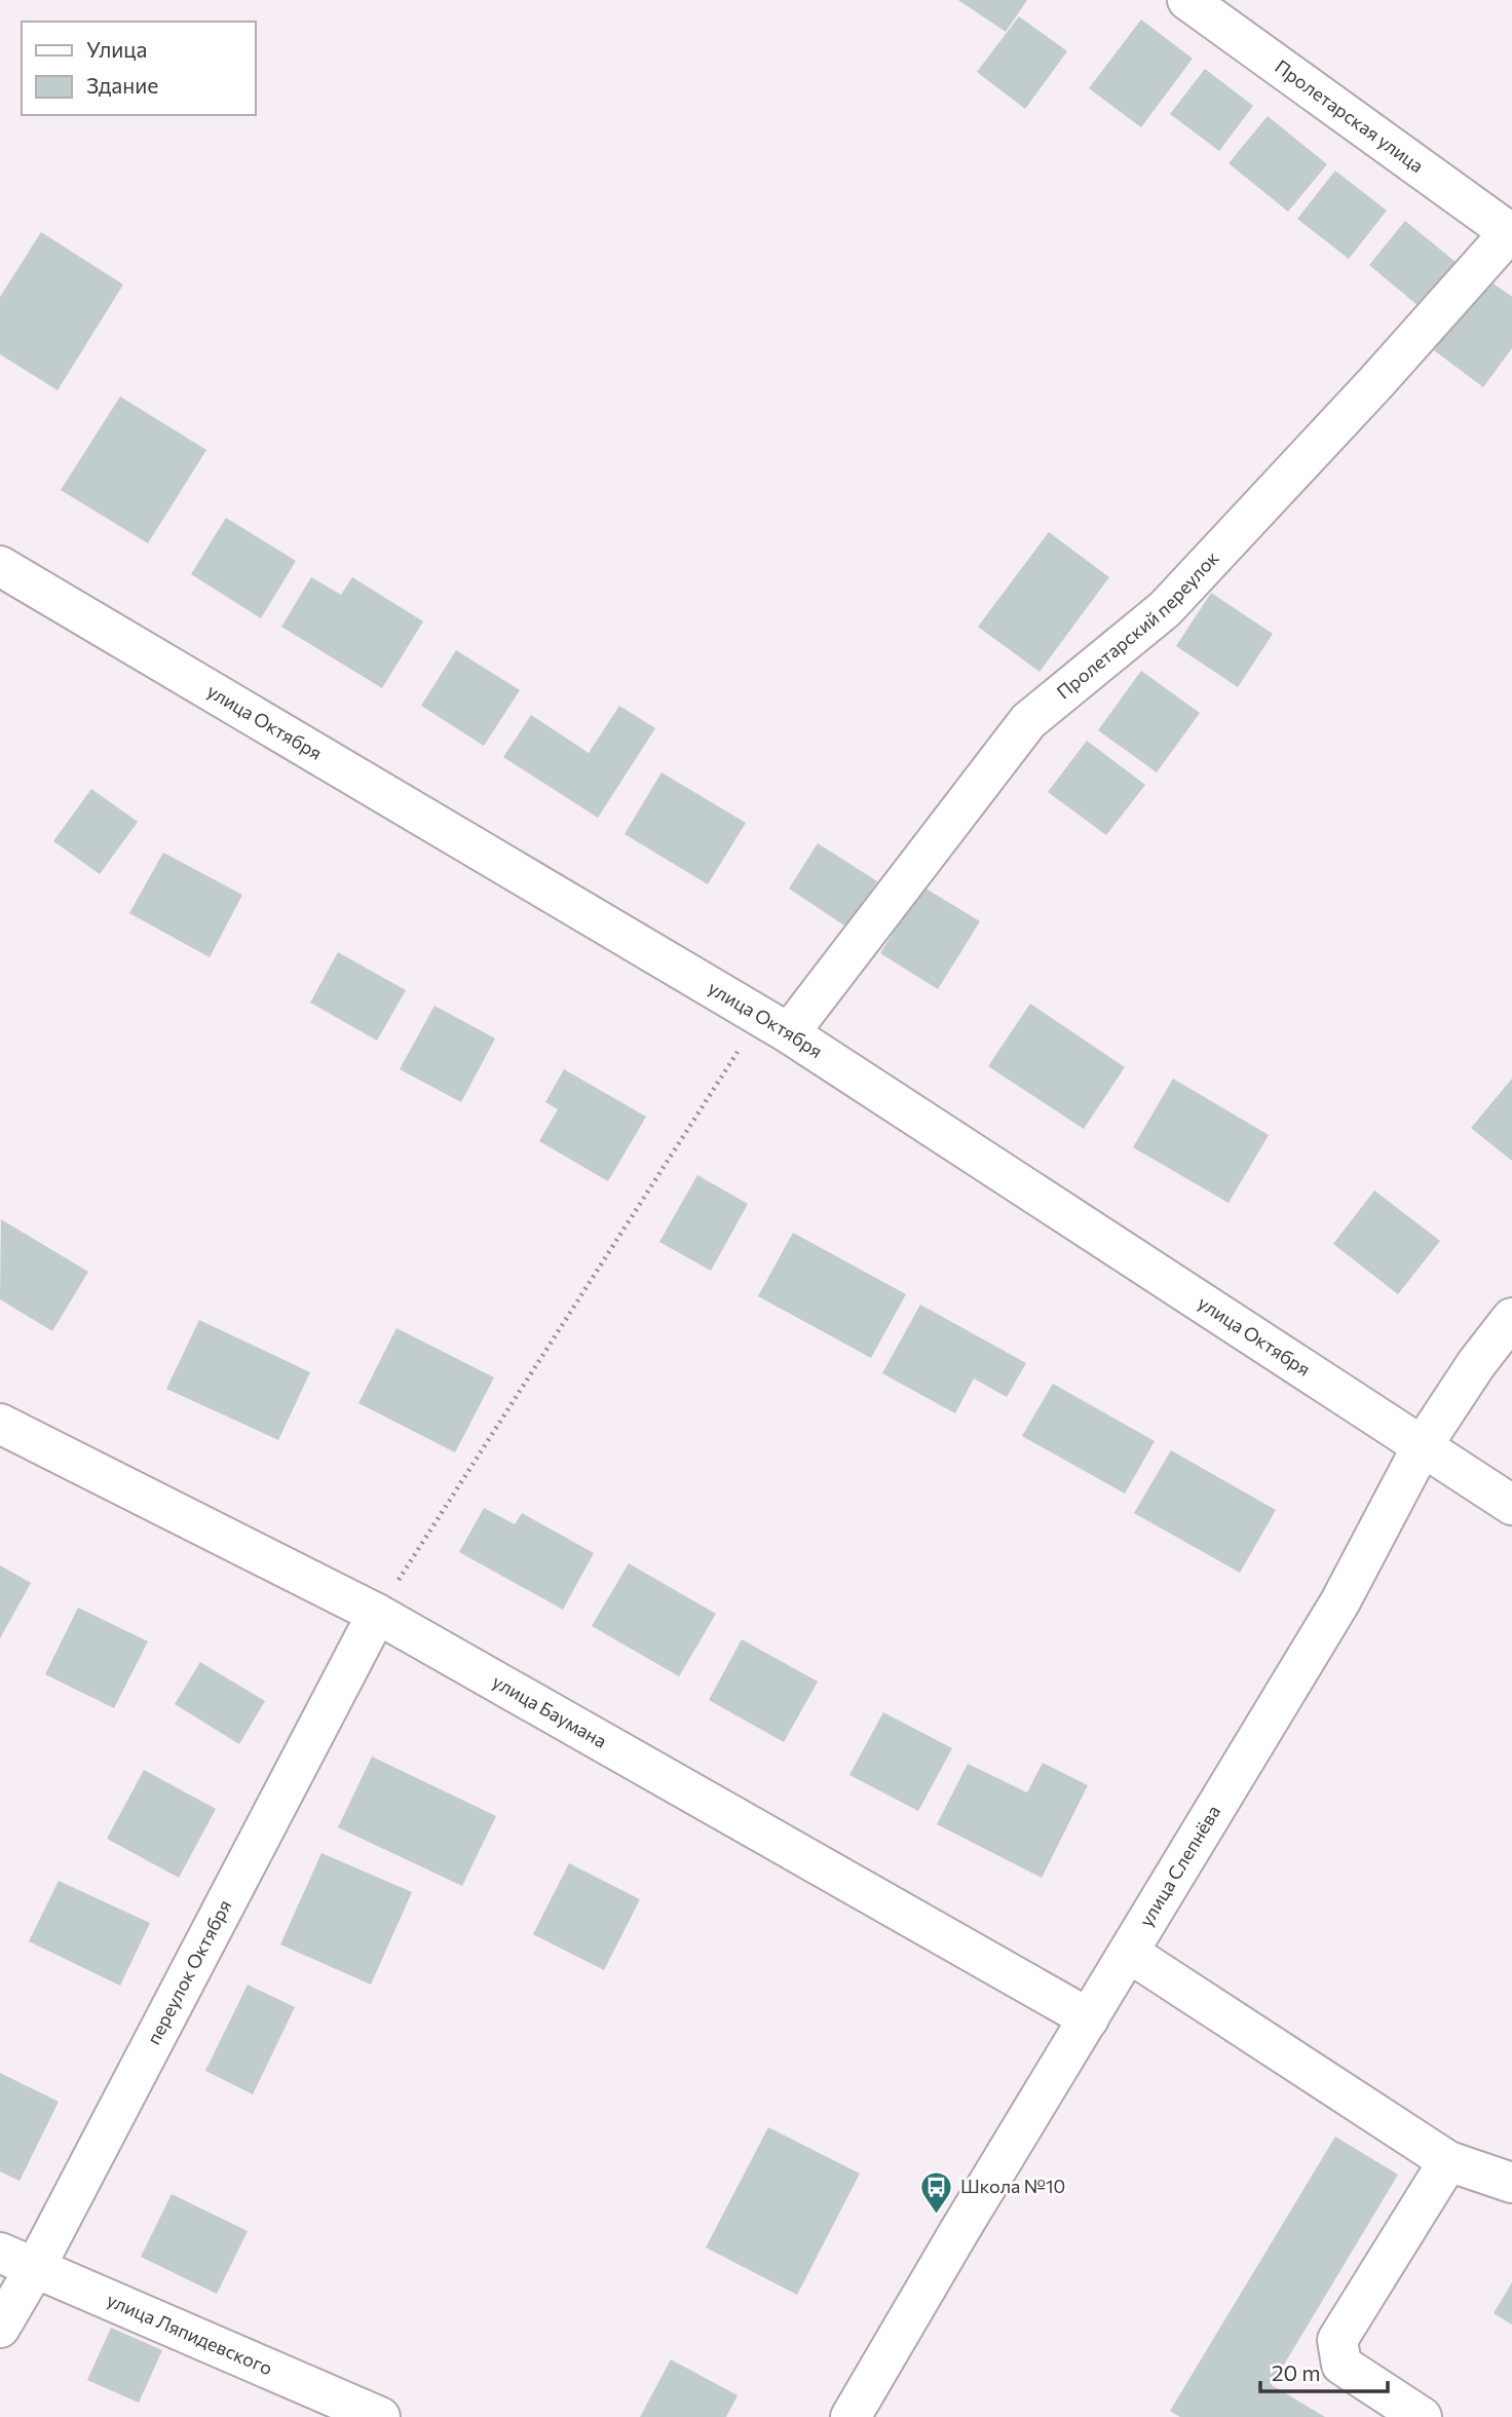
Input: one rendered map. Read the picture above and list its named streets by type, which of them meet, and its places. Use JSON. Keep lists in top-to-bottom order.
{
  "streets": {
    "street": [
      "Пролетарская улица",
      "Пролетарский переулок",
      "улица Октября",
      "улица Баумана",
      "улица Слепнёва",
      "переулок Октября",
      "улица Ляпидевского"
    ]
  },
  "crossings": [
    ["Пролетарская улица", "Пролетарский переулок"],
    ["Пролетарский переулок", "улица Октября"],
    ["улица Октября", "улица Слепнёва"],
    ["улица Баумана", "улица Слепнёва"],
    ["улица Баумана", "переулок Октября"],
    ["переулок Октября", "улица Ляпидевского"]
  ],
  "places": {
    "bus stop": ["Школа №10"]
  },
  "legend": ["Улица", "Здание"],
  "scale_bar": "20 m"
}
